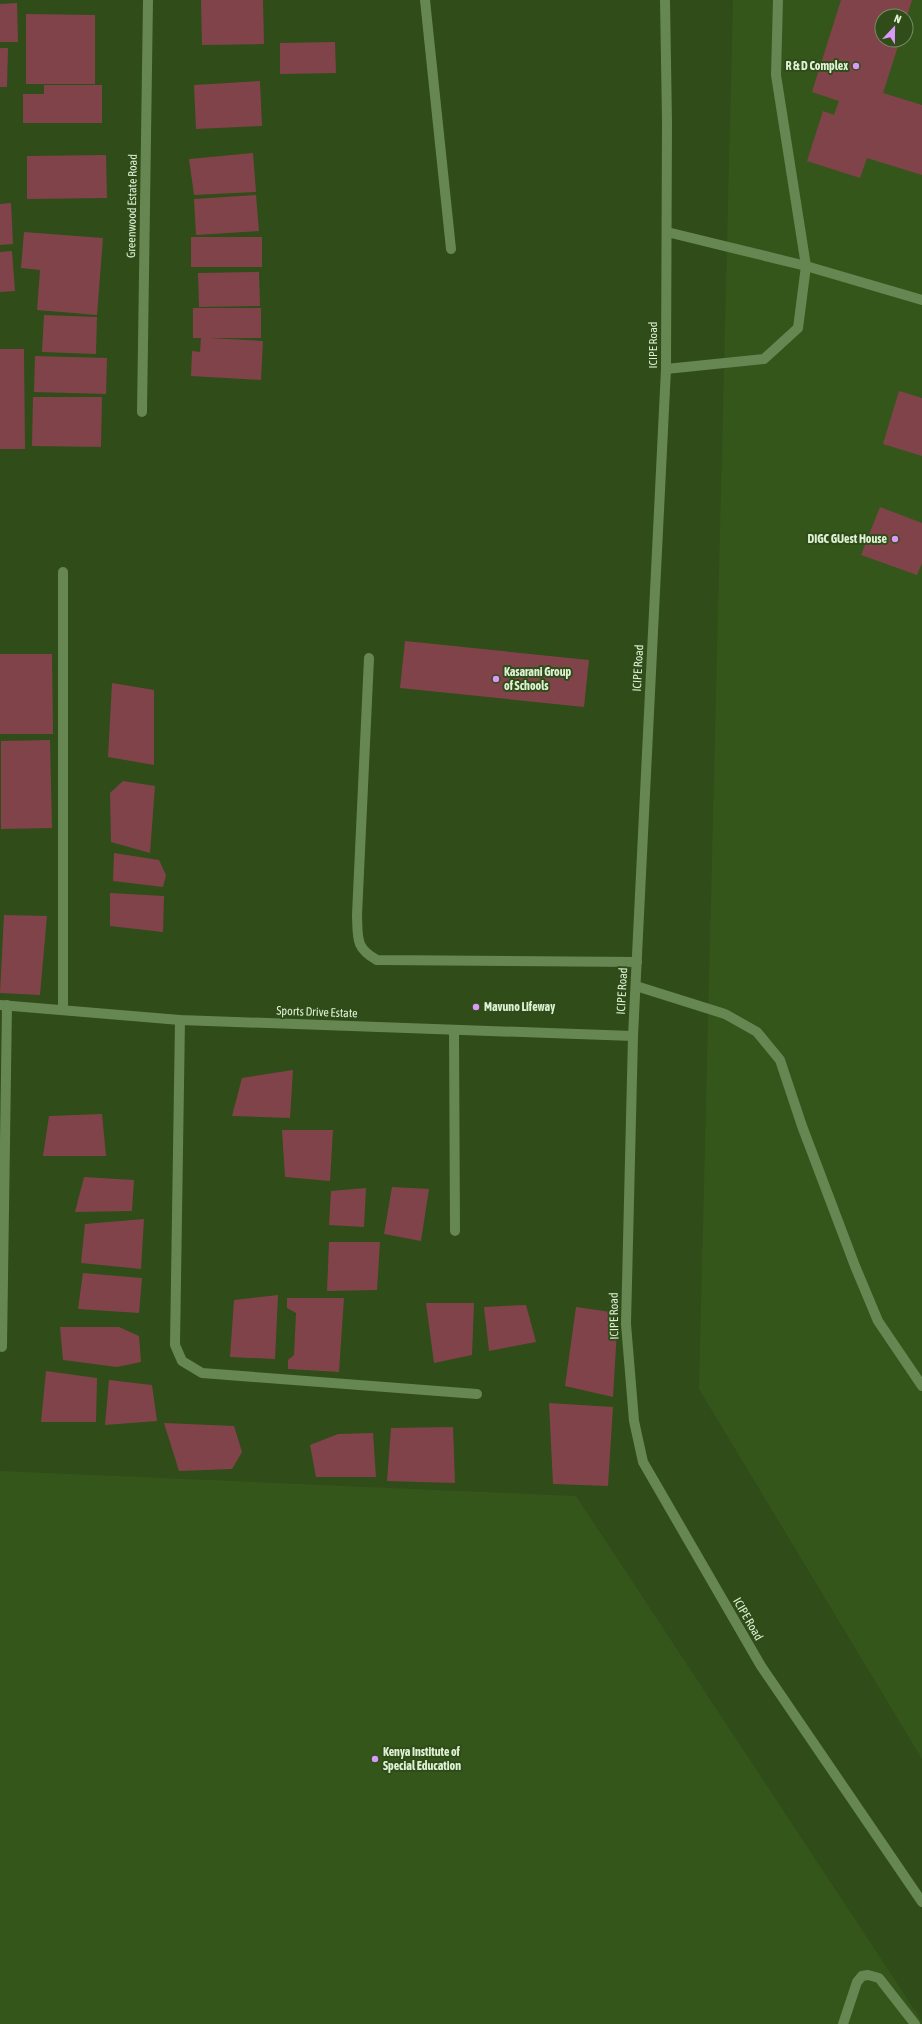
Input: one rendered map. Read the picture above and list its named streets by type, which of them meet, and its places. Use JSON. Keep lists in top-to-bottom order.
{
  "streets": {
    "street": ["Greenwood Estate Road", "ICIPE Road", "Sports Drive Estate"]
  },
  "crossings": [
    ["ICIPE Road", "Sports Drive Estate"]
  ],
  "places": [
    "R & D Complex",
    "DIGC GUest House",
    "Kasarani Group of Schools",
    "Mavuno Lifeway",
    "Kenya Institute of Special Education"
  ],
  "north": "top"
}
